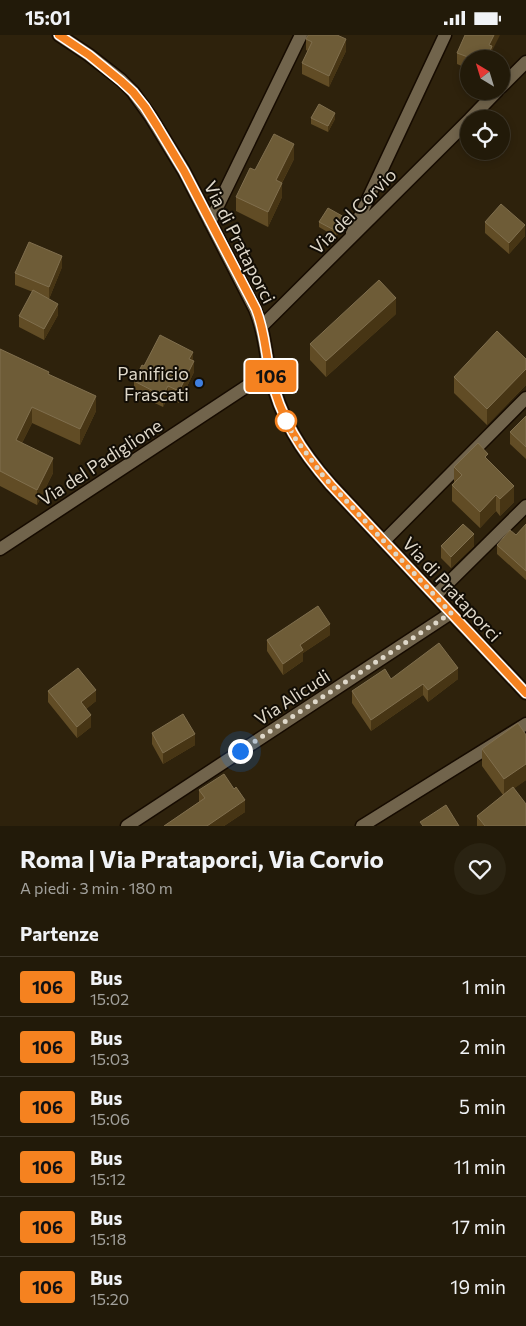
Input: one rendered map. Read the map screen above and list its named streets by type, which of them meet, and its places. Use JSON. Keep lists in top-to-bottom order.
{
  "streets": {
    "street": [
      "Via del Corvio",
      "Via di Prataporci",
      "Via del Padiglione",
      "Via Alicudi"
    ]
  },
  "crossings": [
    ["Via del Corvio", "Via di Prataporci"],
    ["Via di Prataporci", "Via del Padiglione"],
    ["Via di Prataporci", "Via Alicudi"]
  ],
  "places": ["Panificio Frascati"],
  "lines": ["bus line 106"],
  "north": "top left",
  "page": {
    "status": "15:01",
    "on_map": "106",
    "heading": [
      ["Roma | Via Prataporci, Via Corvio", "A piedi · 3 min · 180 m"],
      "Partenze"
    ],
    "list": [
      {
        "mark": "106",
        "name": "Bus",
        "note": "15:02",
        "value": "1 min"
      },
      {
        "mark": "106",
        "name": "Bus",
        "note": "15:03",
        "value": "2 min"
      },
      {
        "mark": "106",
        "name": "Bus",
        "note": "15:06",
        "value": "5 min"
      },
      {
        "mark": "106",
        "name": "Bus",
        "note": "15:12",
        "value": "11 min"
      },
      {
        "mark": "106",
        "name": "Bus",
        "note": "15:18",
        "value": "17 min"
      },
      {
        "mark": "106",
        "name": "Bus",
        "note": "15:20",
        "value": "19 min"
      }
    ]
  }
}
